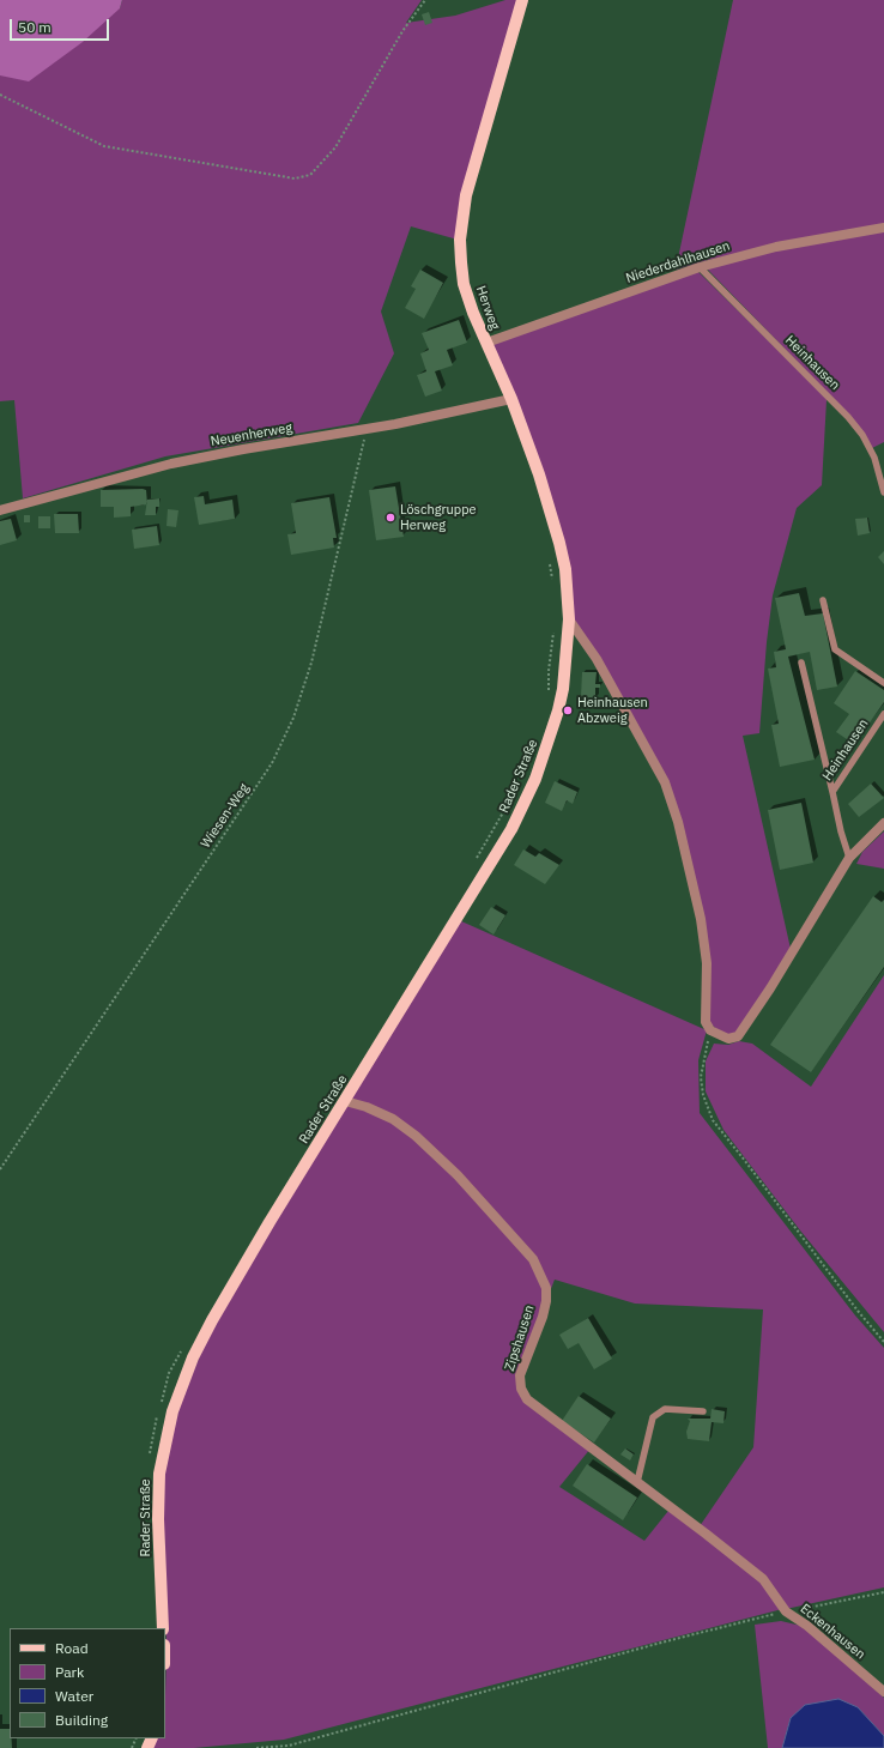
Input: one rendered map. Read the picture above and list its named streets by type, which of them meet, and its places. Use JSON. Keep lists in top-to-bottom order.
{
  "streets": {
    "main road": ["Herweg", "Rader Straße"],
    "street": [
      "Niederdahlhausen",
      "Neuenherweg",
      "Zipshausen",
      "Eckenhausen"
    ],
    "lane": ["Heinhausen"],
    "path": ["Wiesen-Weg"]
  },
  "crossings": [
    ["Niederdahlhausen", "Herweg"],
    ["Niederdahlhausen", "Heinhausen"],
    ["Herweg", "Neuenherweg"],
    ["Herweg", "Rader Straße"],
    ["Neuenherweg", "Wiesen-Weg"],
    ["Rader Straße", "Zipshausen"],
    ["Zipshausen", "Eckenhausen"]
  ],
  "places": ["Löschgruppe Herweg", "Heinhausen Abzweig"],
  "legend": [
    "Road",
    "Park",
    "Water",
    "Building"
  ],
  "scale_bar": "50 m"
}
